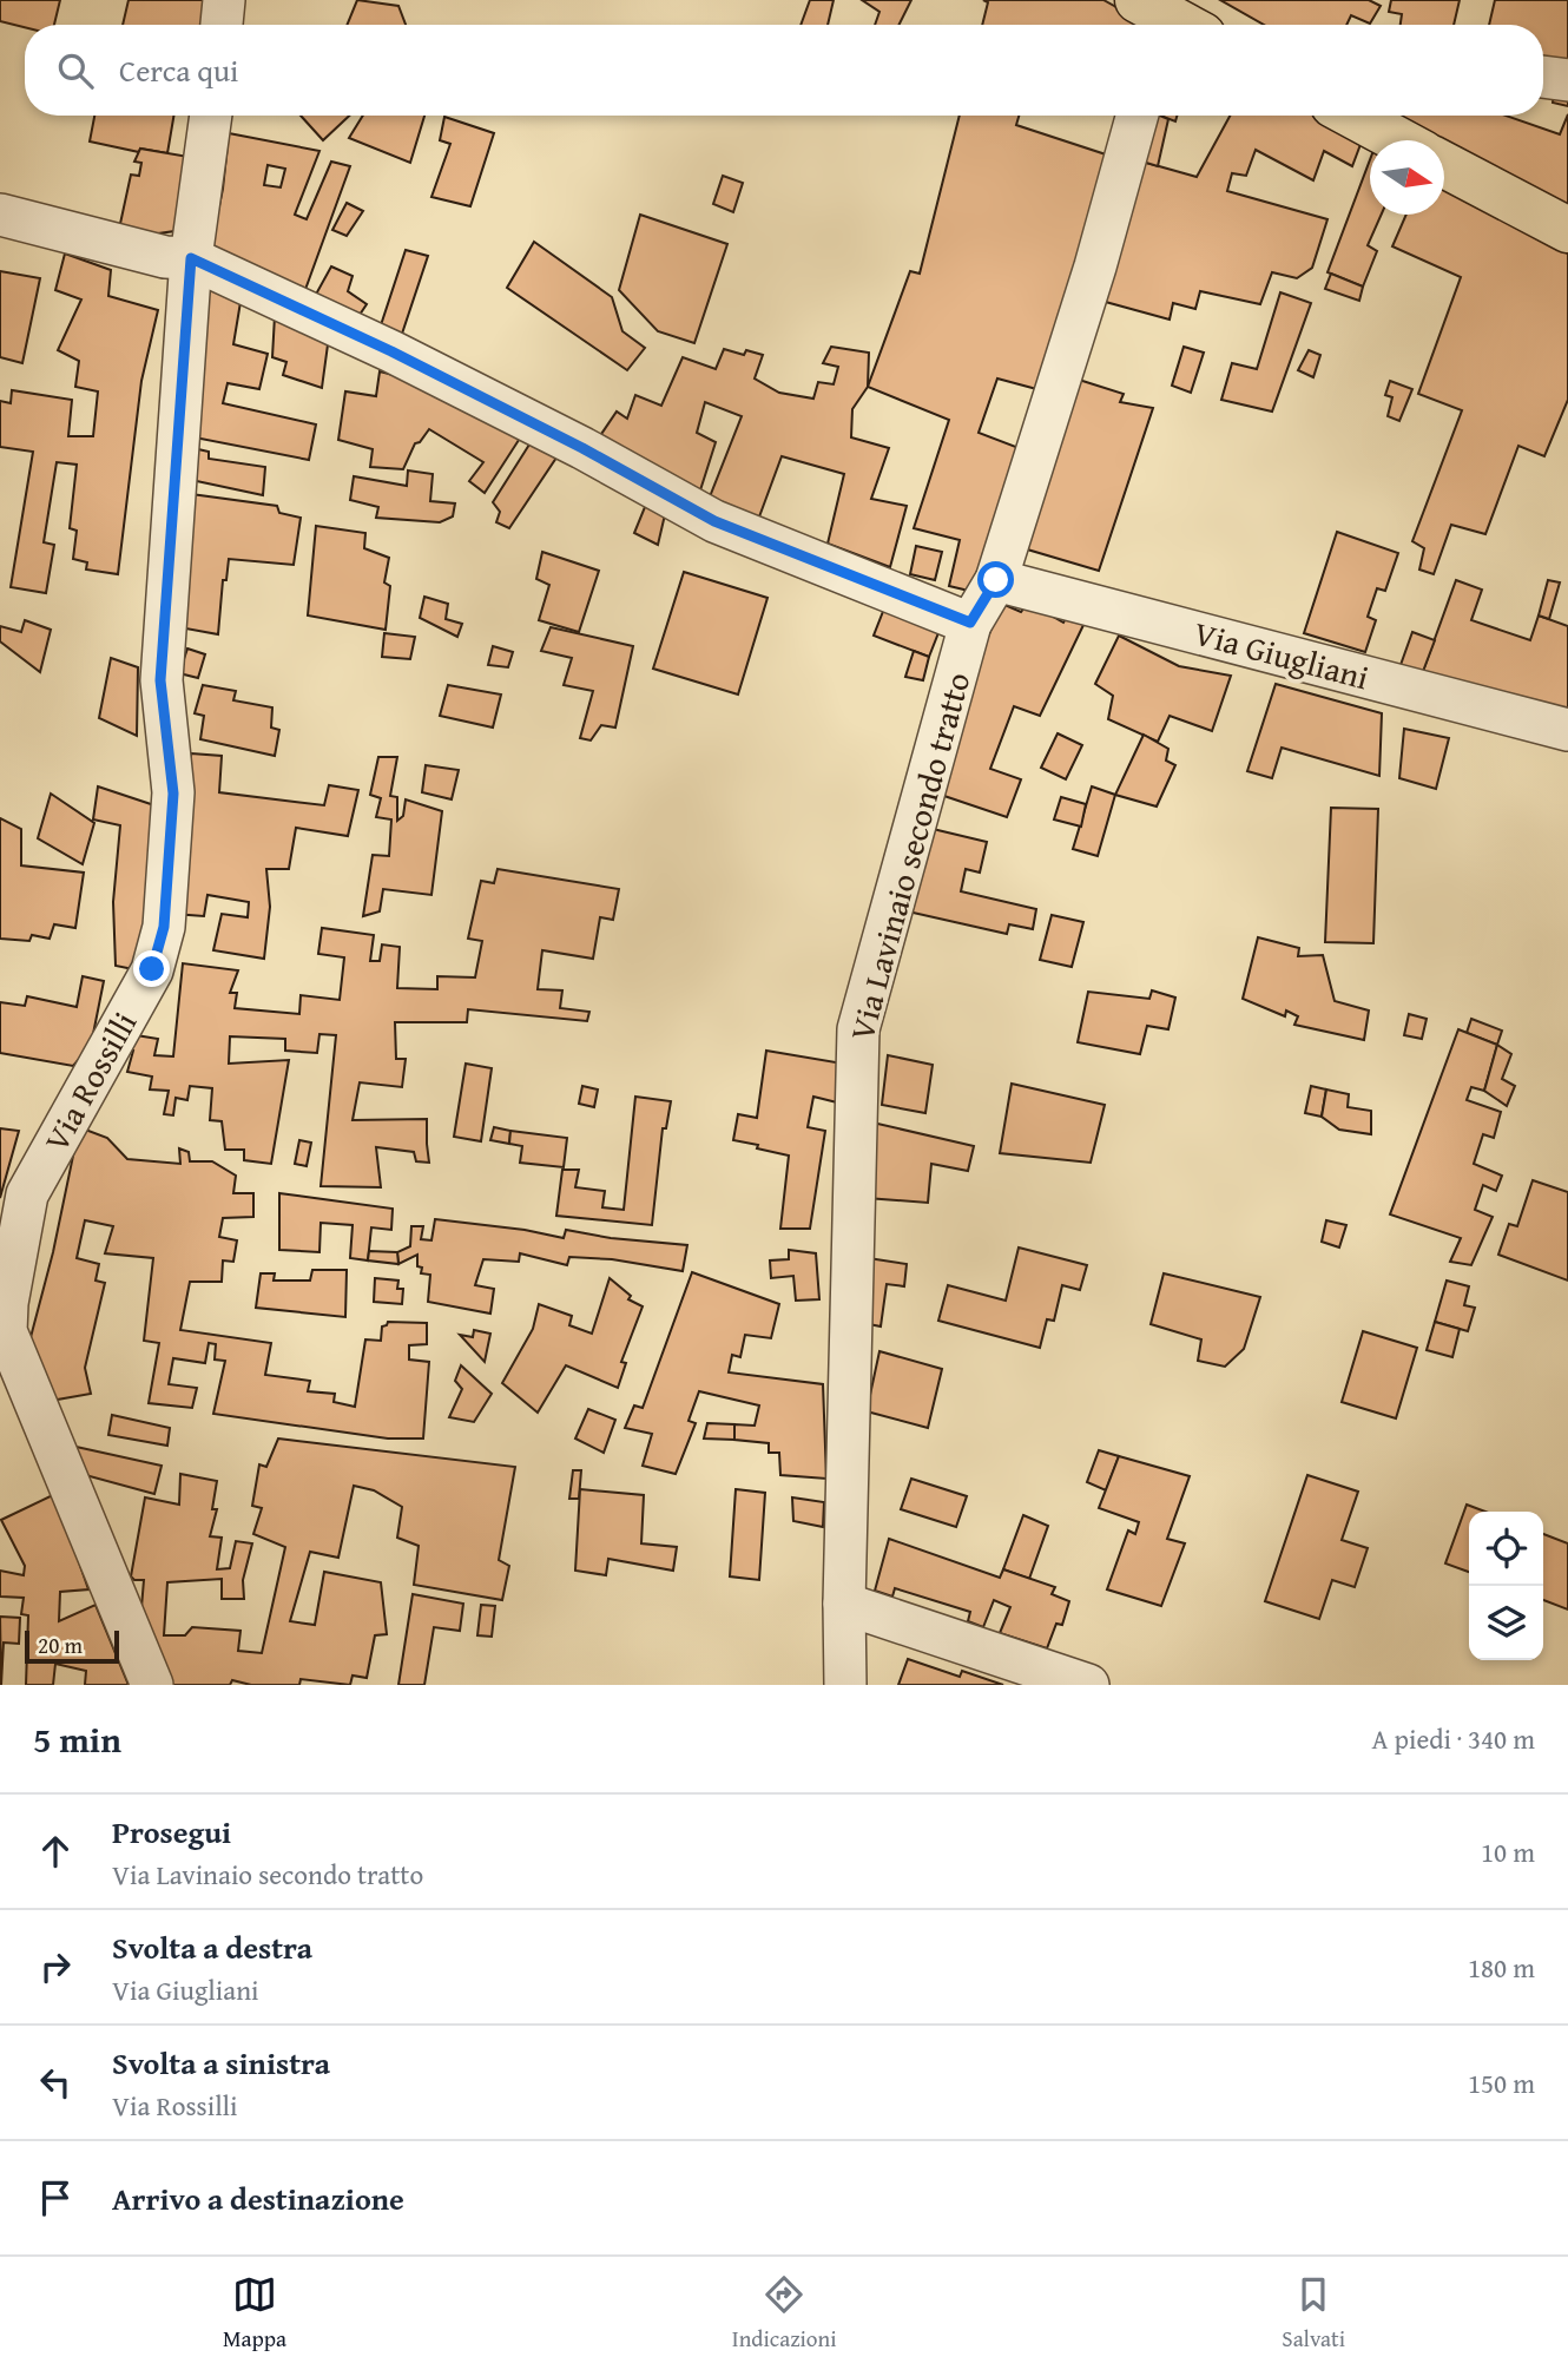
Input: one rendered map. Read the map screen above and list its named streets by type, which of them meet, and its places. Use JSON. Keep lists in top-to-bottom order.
{
  "streets": {
    "street": ["Via Giugliani", "Via Lavinaio secondo tratto", "Via Rossilli"]
  },
  "crossings": [
    ["Via Giugliani", "Via Lavinaio secondo tratto"]
  ],
  "scale_bar": "20 m",
  "north": "right",
  "page": {
    "search": "Cerca qui",
    "scale": "20 m",
    "heading": ["5 min", "A piedi · 340 m"],
    "list": [
      ["Prosegui", "Via Lavinaio secondo tratto", "10 m"],
      ["Svolta a destra", "Via Giugliani", "180 m"],
      ["Svolta a sinistra", "Via Rossilli", "150 m"],
      "Arrivo a destinazione"
    ],
    "nav": ["Mappa", "Indicazioni", "Salvati"]
  }
}
